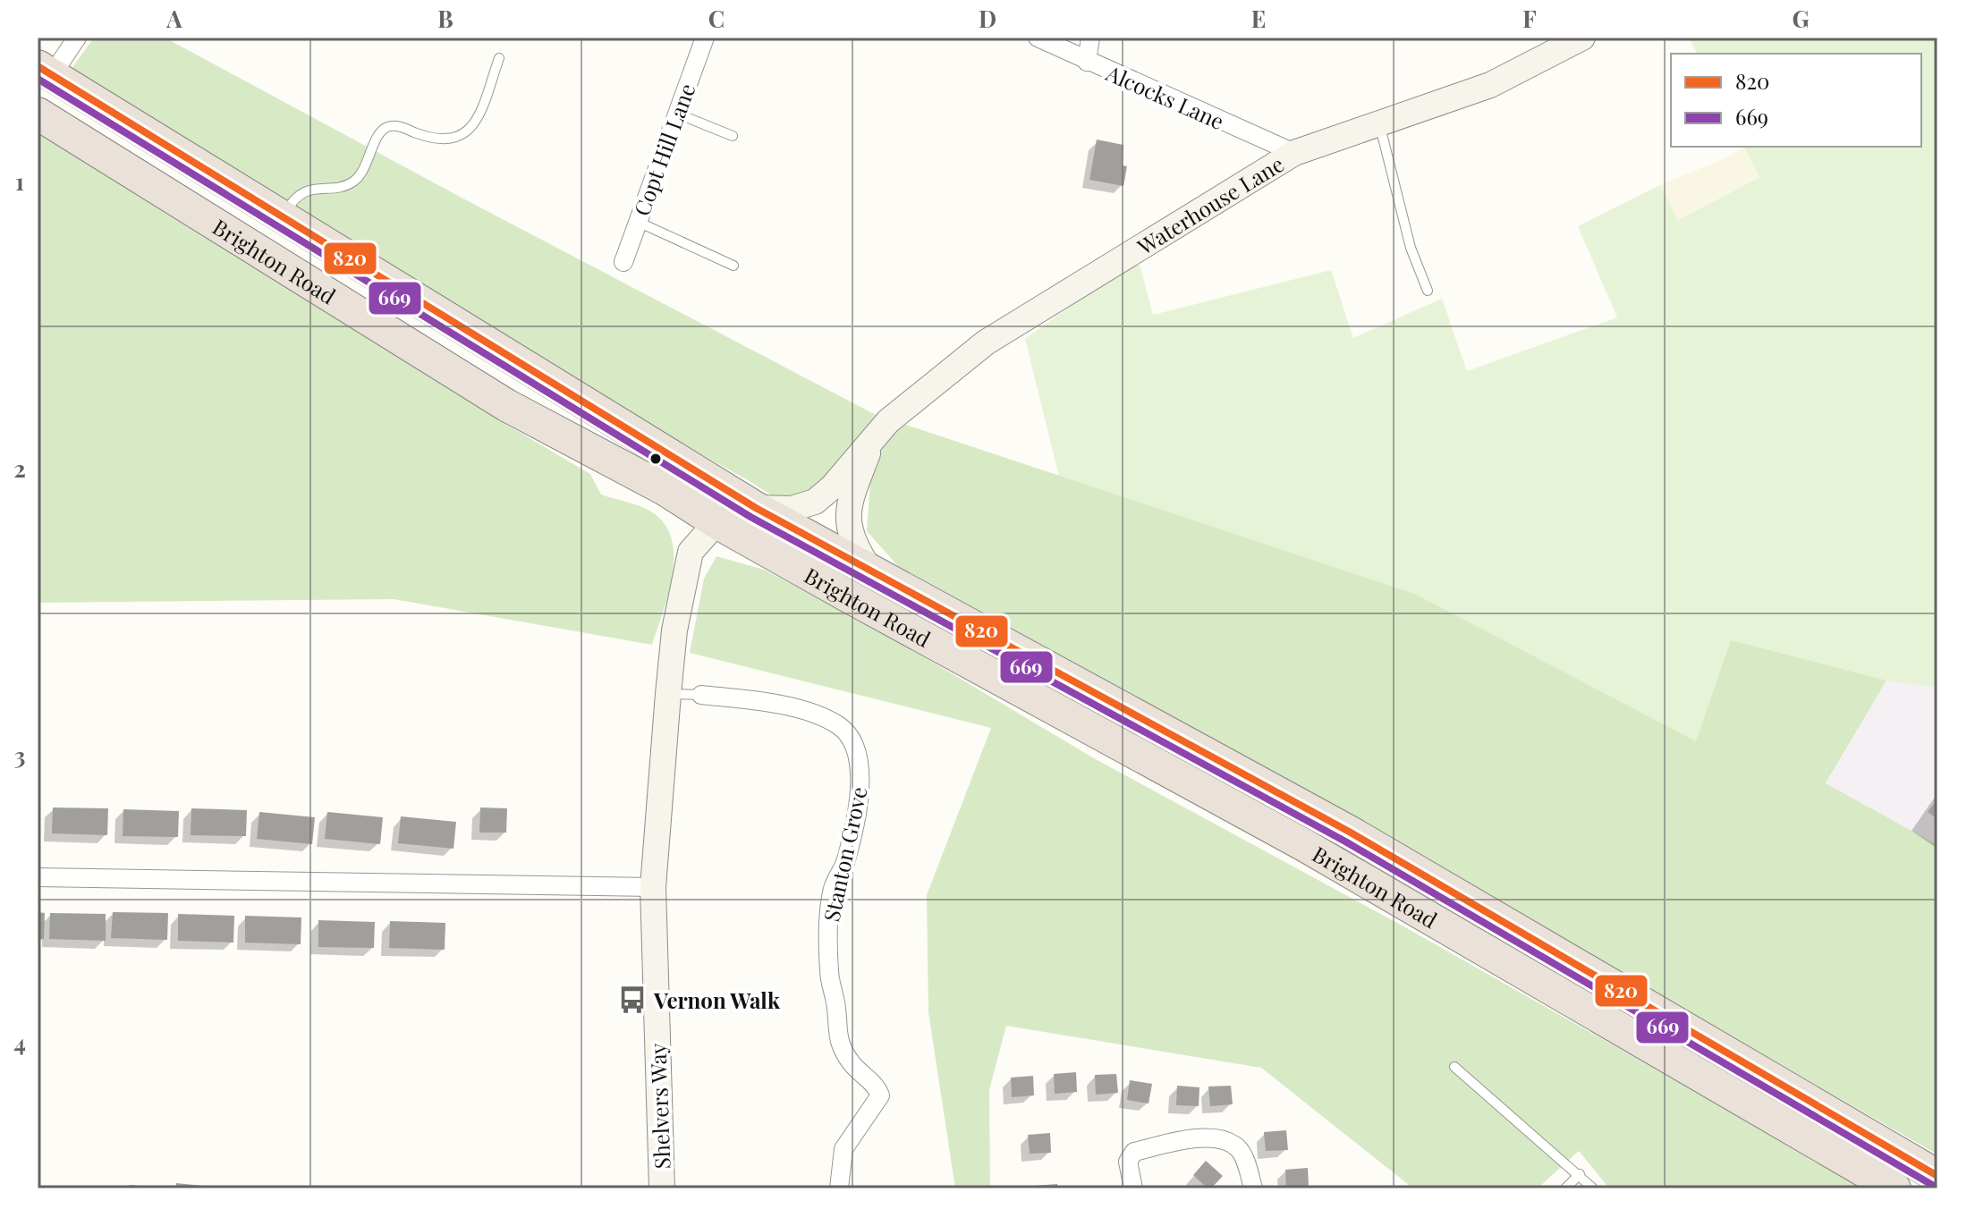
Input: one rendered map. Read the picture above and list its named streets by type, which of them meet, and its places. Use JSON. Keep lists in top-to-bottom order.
{
  "streets": {
    "highway": ["Brighton Road"],
    "street": [
      "Alcocks Lane",
      "Copt Hill Lane",
      "Waterhouse Lane",
      "Stanton Grove",
      "Shelvers Way"
    ]
  },
  "crossings": [
    ["Alcocks Lane", "Waterhouse Lane"],
    ["Waterhouse Lane", "Brighton Road"],
    ["Brighton Road", "Shelvers Way"]
  ],
  "places": {
    "bus stop": ["Vernon Walk"]
  },
  "lines": ["transit line 820", "transit line 669"],
  "legend": ["820", "669"],
  "grid": {
    "columns": [
      "A",
      "B",
      "C",
      "D",
      "E",
      "F",
      "G"
    ],
    "rows": [
      "1",
      "2",
      "3",
      "4"
    ]
  }
}
